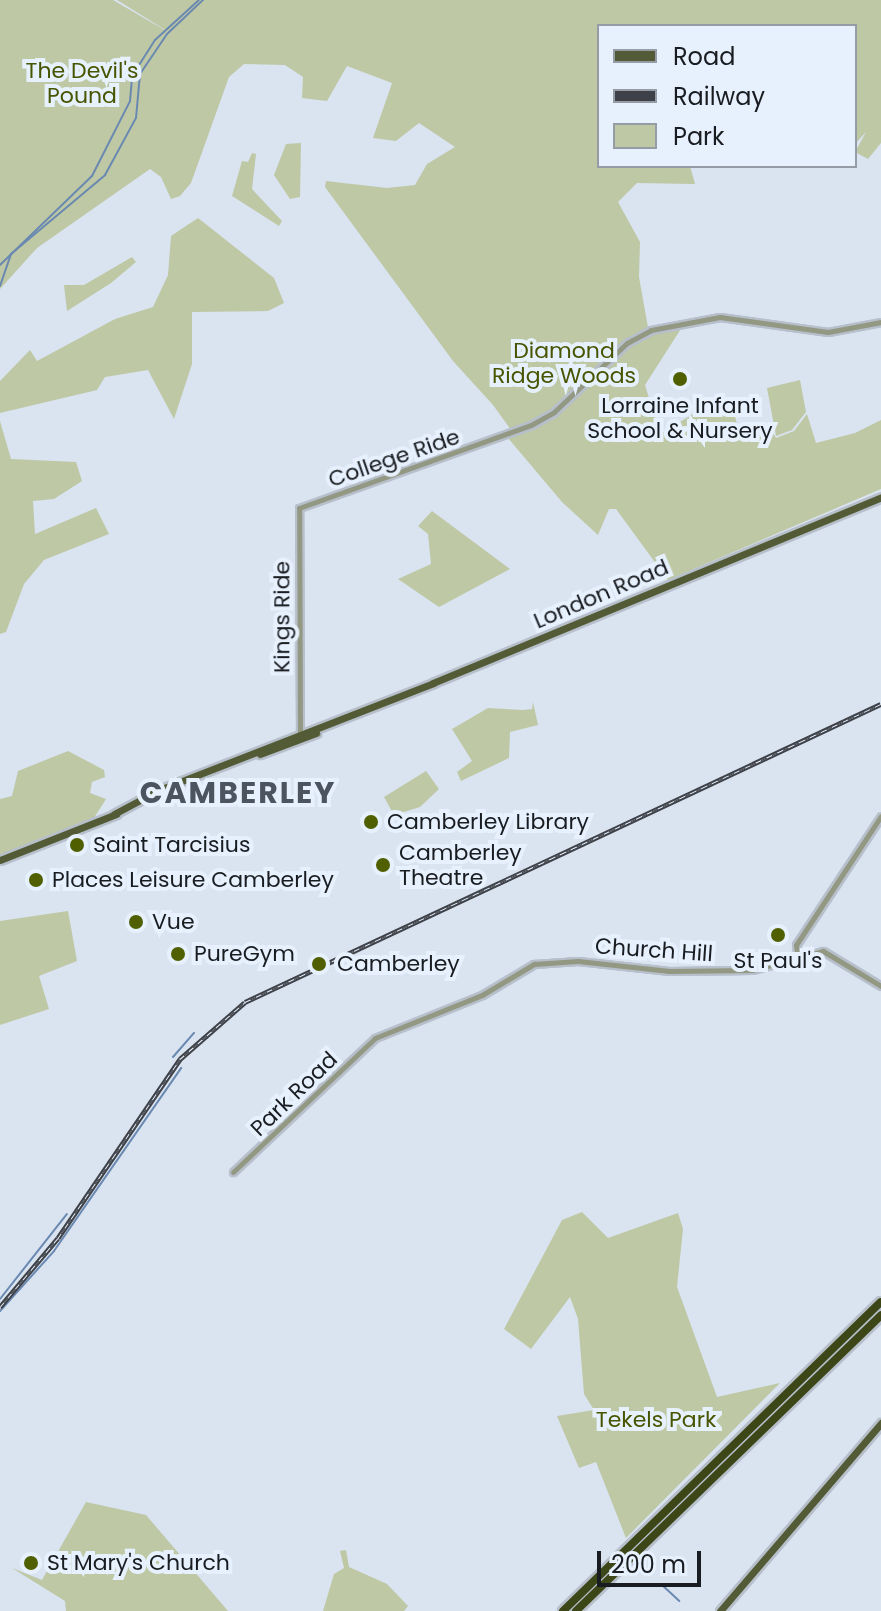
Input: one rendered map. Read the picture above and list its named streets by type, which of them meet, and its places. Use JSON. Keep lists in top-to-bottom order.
{
  "streets": {
    "main road": ["London Road"],
    "street": [
      "College Ride",
      "Kings Ride",
      "Church Hill",
      "Park Road"
    ]
  },
  "crossings": [
    ["College Ride", "Kings Ride"],
    ["London Road", "Kings Ride"],
    ["Church Hill", "Park Road"]
  ],
  "districts": ["CAMBERLEY"],
  "parks": ["The Devil's Pound", "Diamond Ridge Woods", "Tekels Park"],
  "places": [
    "Lorraine Infant School & Nursery",
    "Camberley Library",
    "Saint Tarcisius",
    "Camberley Theatre",
    "Places Leisure Camberley",
    "Vue",
    "St Paul's",
    "PureGym",
    "Camberley",
    "St Mary's Church"
  ],
  "legend": ["Road", "Railway", "Park"],
  "scale_bar": "200 m"
}
